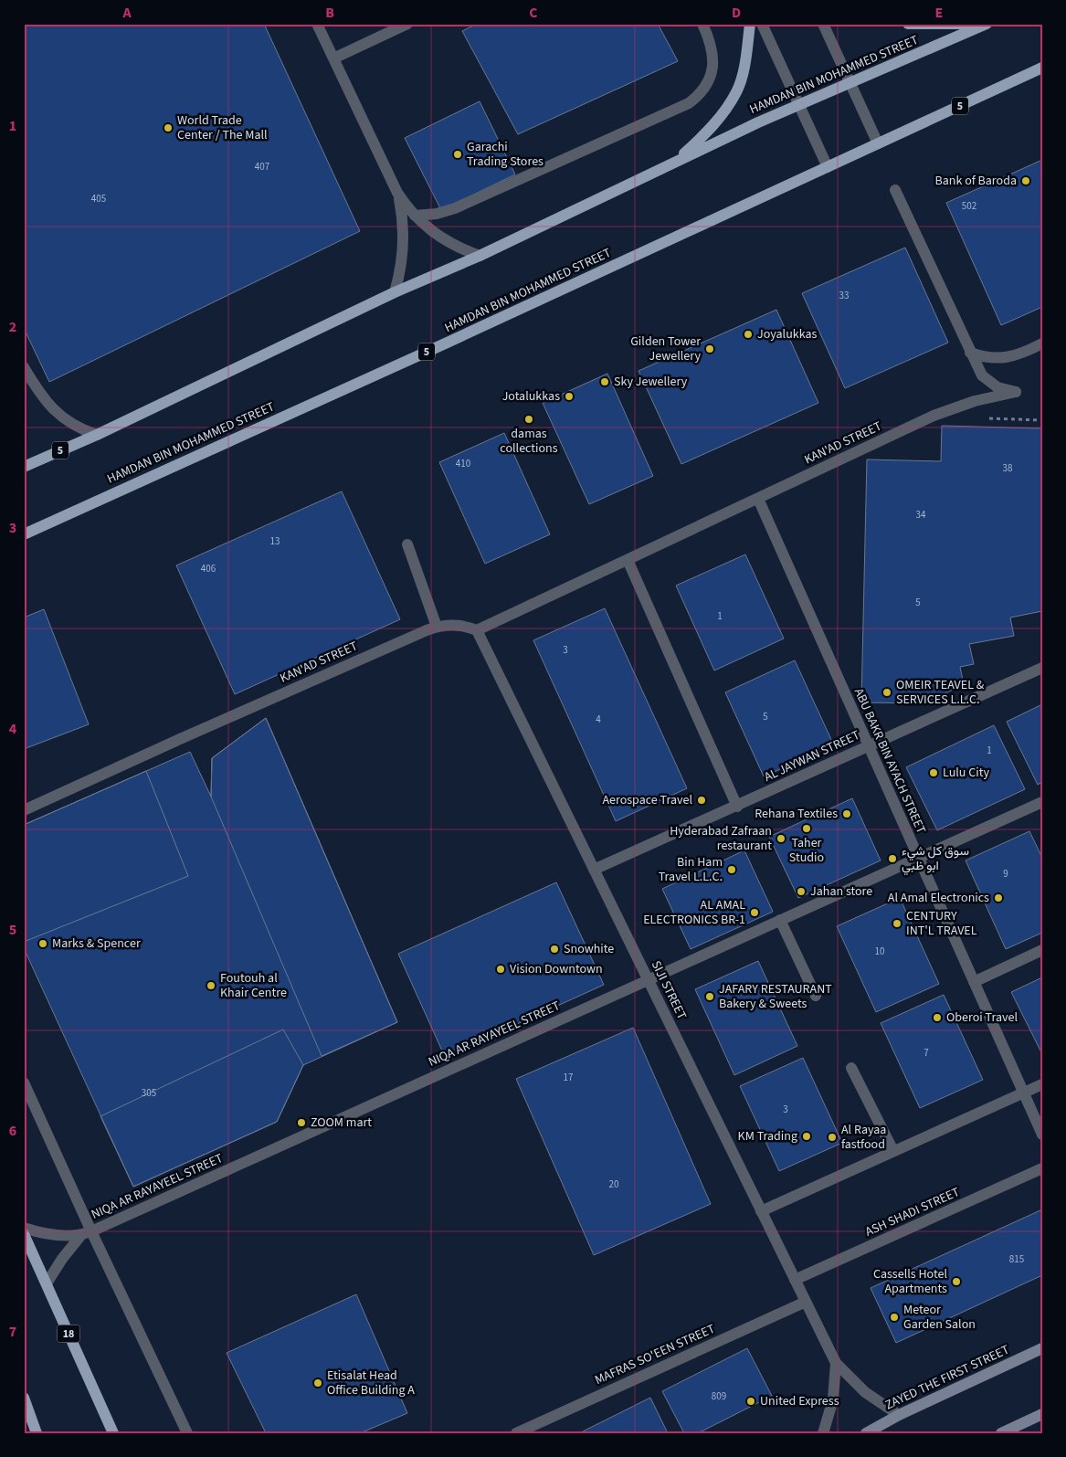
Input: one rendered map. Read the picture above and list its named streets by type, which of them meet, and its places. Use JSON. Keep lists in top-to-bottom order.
{
  "streets": {
    "main road": [
      "HAMDAN BIN MOHAMMED STREET",
      "5",
      "18",
      "ZAYED THE FIRST STREET"
    ],
    "street": [
      "KAN'AD STREET",
      "AL JAYWAN STREET",
      "ABU BAKR BIN AYACH STREET",
      "SIJI STREET",
      "NIQA AR RAYAYEEL STREET",
      "ASH SHADI STREET",
      "MAFRAS SO'EEN STREET"
    ]
  },
  "crossings": [
    ["KAN'AD STREET", "ABU BAKR BIN AYACH STREET"],
    ["KAN'AD STREET", "SIJI STREET"],
    ["AL JAYWAN STREET", "ABU BAKR BIN AYACH STREET"],
    ["AL JAYWAN STREET", "SIJI STREET"],
    ["ABU BAKR BIN AYACH STREET", "NIQA AR RAYAYEEL STREET"],
    ["SIJI STREET", "NIQA AR RAYAYEEL STREET"],
    ["SIJI STREET", "ASH SHADI STREET"],
    ["SIJI STREET", "MAFRAS SO'EEN STREET"],
    ["SIJI STREET", "ZAYED THE FIRST STREET"],
    ["NIQA AR RAYAYEEL STREET", "18"]
  ],
  "places": [
    "World Trade Center / The Mall",
    "Garachi Trading Stores",
    "Bank of Baroda",
    "Joyalukkas",
    "Gilden Tower Jewellery",
    "Sky Jewellery",
    "Jotalukkas",
    "damas collections",
    "OMEIR TEAVEL & SERVICES L.L.C.",
    "Lulu City",
    "Aerospace Travel",
    "Rehana Textiles",
    "Taher Studio",
    "Hyderabad Zafraan restaurant",
    "سوق كل شيء ابو ظبي",
    "Bin Ham Travel L.L.C.",
    "Jahan store",
    "Al Amal Electronics",
    "AL AMAL ELECTRONICS BR-1",
    "CENTURY INT'L TRAVEL",
    "Marks & Spencer",
    "Snowhite",
    "Vision Downtown",
    "Foutouh al Khair Centre",
    "JAFARY RESTAURANT Bakery & Sweets",
    "Oberoi Travel",
    "ZOOM mart",
    "KM Trading",
    "Al Rayaa fastfood",
    "Cassells Hotel Apartments",
    "Meteor Garden Salon",
    "Etisalat Head Office Building A",
    "United Express"
  ],
  "house_numbers": [
    "407",
    "405",
    "502",
    "33",
    "410",
    "38",
    "34",
    "13",
    "406",
    "5",
    "1",
    "3",
    "5",
    "4",
    "1",
    "9",
    "10",
    "7",
    "17",
    "305",
    "3",
    "20",
    "815",
    "809"
  ],
  "grid": {
    "columns": [
      "A",
      "B",
      "C",
      "D",
      "E"
    ],
    "rows": [
      "1",
      "2",
      "3",
      "4",
      "5",
      "6",
      "7"
    ]
  }
}
